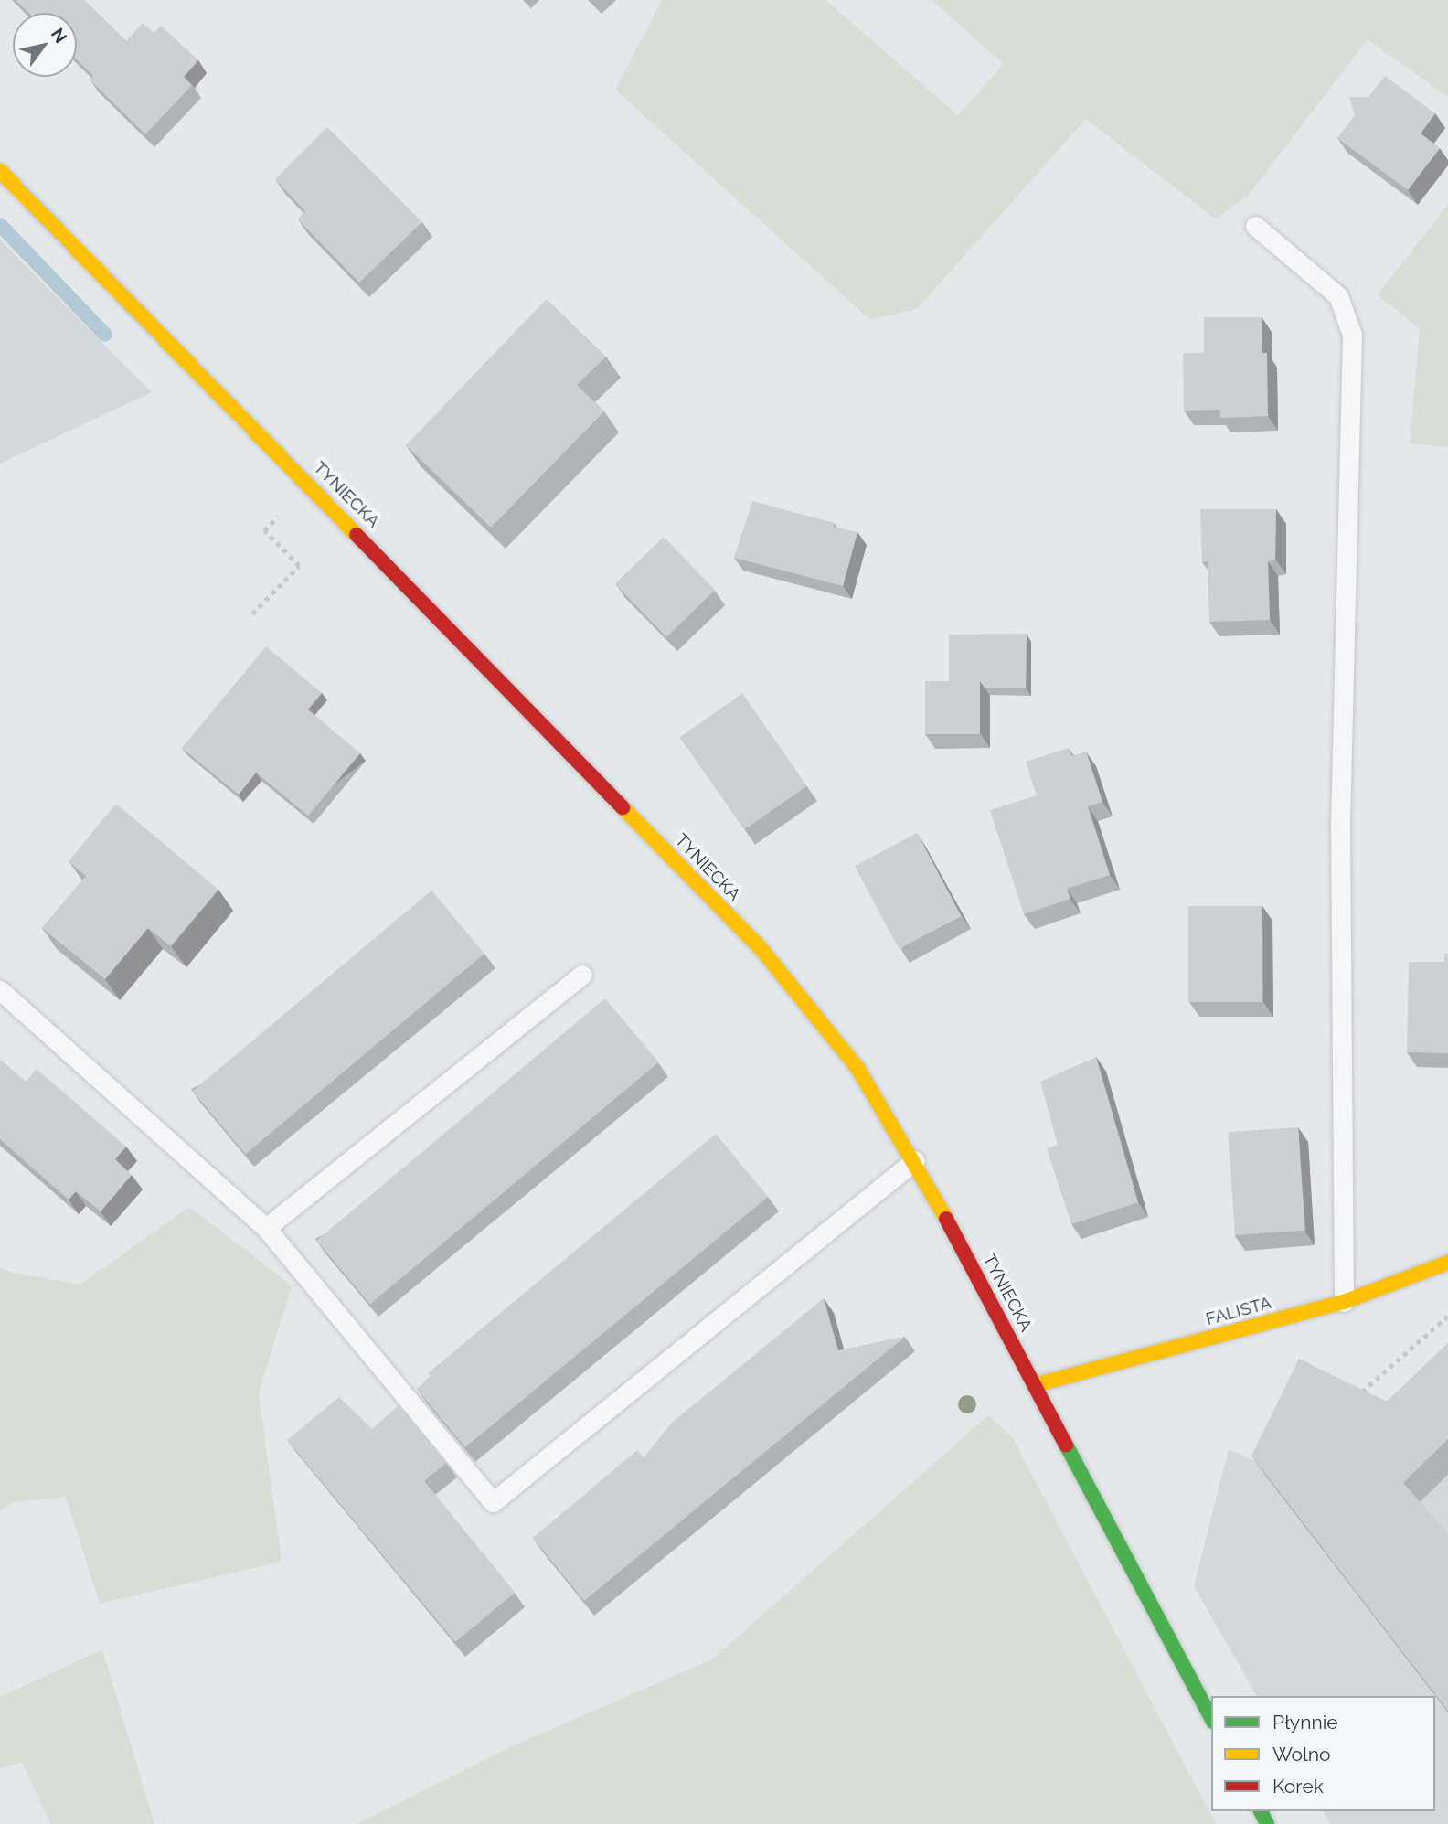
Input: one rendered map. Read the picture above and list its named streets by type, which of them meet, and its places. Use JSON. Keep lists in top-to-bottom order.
{
  "streets": {
    "street": ["TYNIECKA", "FALISTA"]
  },
  "crossings": [
    ["TYNIECKA", "FALISTA"]
  ],
  "legend": ["Płynnie", "Wolno", "Korek"],
  "north": "top right"
}
